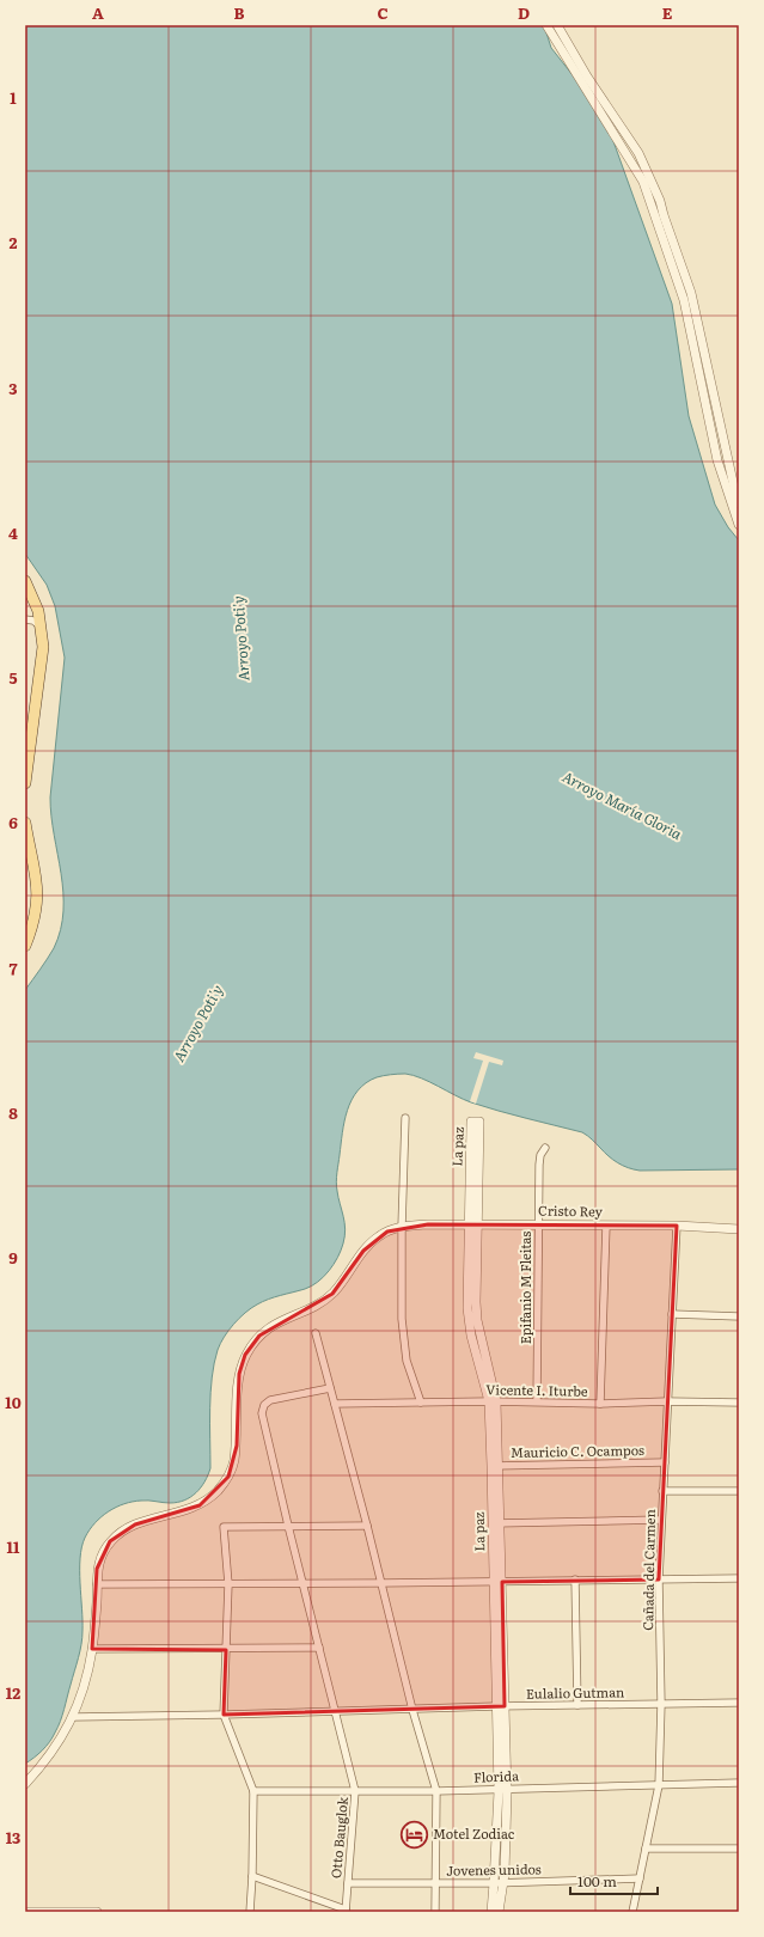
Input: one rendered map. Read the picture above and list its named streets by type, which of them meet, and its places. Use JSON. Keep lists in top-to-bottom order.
{
  "streets": {
    "street": [
      "La paz",
      "Cristo Rey",
      "Epifanio M Fleitas",
      "Vicente I. Iturbe",
      "Mauricio C. Ocampos",
      "Cañada del Carmen",
      "Eulalio Gutman",
      "Florida",
      "Otto Bauglok",
      "Jovenes unidos"
    ]
  },
  "crossings": [
    ["La paz", "Cristo Rey"],
    ["La paz", "Vicente I. Iturbe"],
    ["La paz", "Mauricio C. Ocampos"],
    ["La paz", "Eulalio Gutman"],
    ["La paz", "Florida"],
    ["La paz", "Jovenes unidos"],
    ["Cristo Rey", "Epifanio M Fleitas"],
    ["Cristo Rey", "Cañada del Carmen"],
    ["Cristo Rey", "Eulalio Gutman"],
    ["Epifanio M Fleitas", "Vicente I. Iturbe"],
    ["Vicente I. Iturbe", "Cañada del Carmen"],
    ["Mauricio C. Ocampos", "Cañada del Carmen"],
    ["Cañada del Carmen", "Eulalio Gutman"],
    ["Cañada del Carmen", "Florida"],
    ["Cañada del Carmen", "Jovenes unidos"],
    ["Eulalio Gutman", "Otto Bauglok"],
    ["Florida", "Otto Bauglok"],
    ["Otto Bauglok", "Jovenes unidos"]
  ],
  "water": ["Arroyo Poti'y", "Arroyo María Gloria"],
  "places": {
    "hotel": ["Motel Zodiac"]
  },
  "scale_bar": "100 m",
  "grid": {
    "columns": [
      "A",
      "B",
      "C",
      "D",
      "E"
    ],
    "rows": [
      "1",
      "2",
      "3",
      "4",
      "5",
      "6",
      "7",
      "8",
      "9",
      "10",
      "11",
      "12",
      "13"
    ]
  }
}
